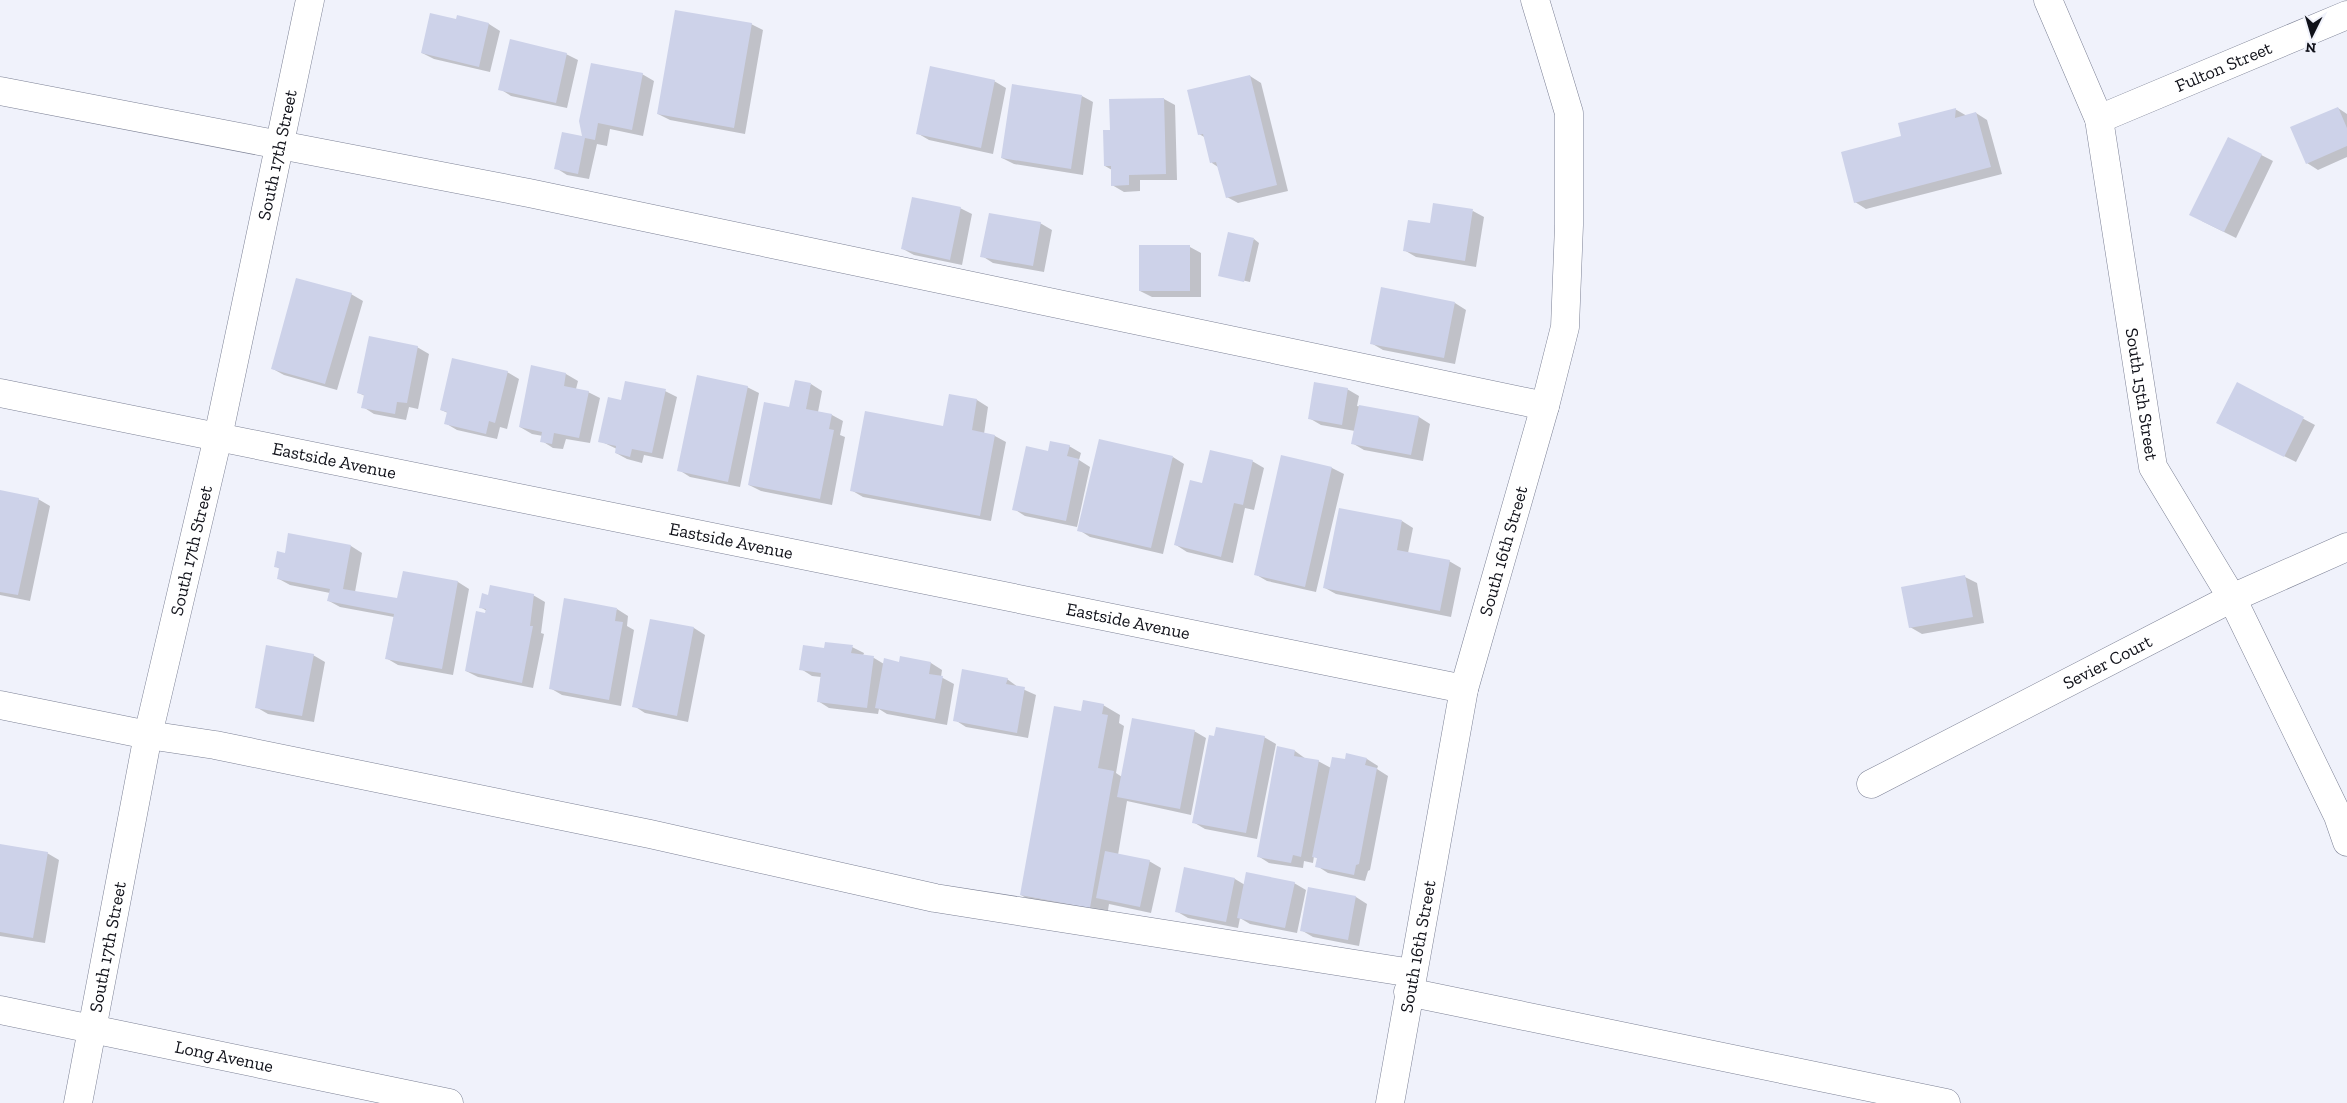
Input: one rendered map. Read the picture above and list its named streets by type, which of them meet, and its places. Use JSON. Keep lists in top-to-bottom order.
{
  "streets": {
    "street": [
      "Fulton Street",
      "South 17th Street",
      "South 15th Street",
      "Eastside Avenue",
      "South 16th Street",
      "Sevier Court",
      "Long Avenue"
    ]
  },
  "crossings": [
    ["Fulton Street", "South 15th Street"],
    ["South 17th Street", "Eastside Avenue"],
    ["South 17th Street", "Long Avenue"],
    ["South 15th Street", "Sevier Court"],
    ["Eastside Avenue", "South 16th Street"]
  ],
  "north": "bottom"
}
